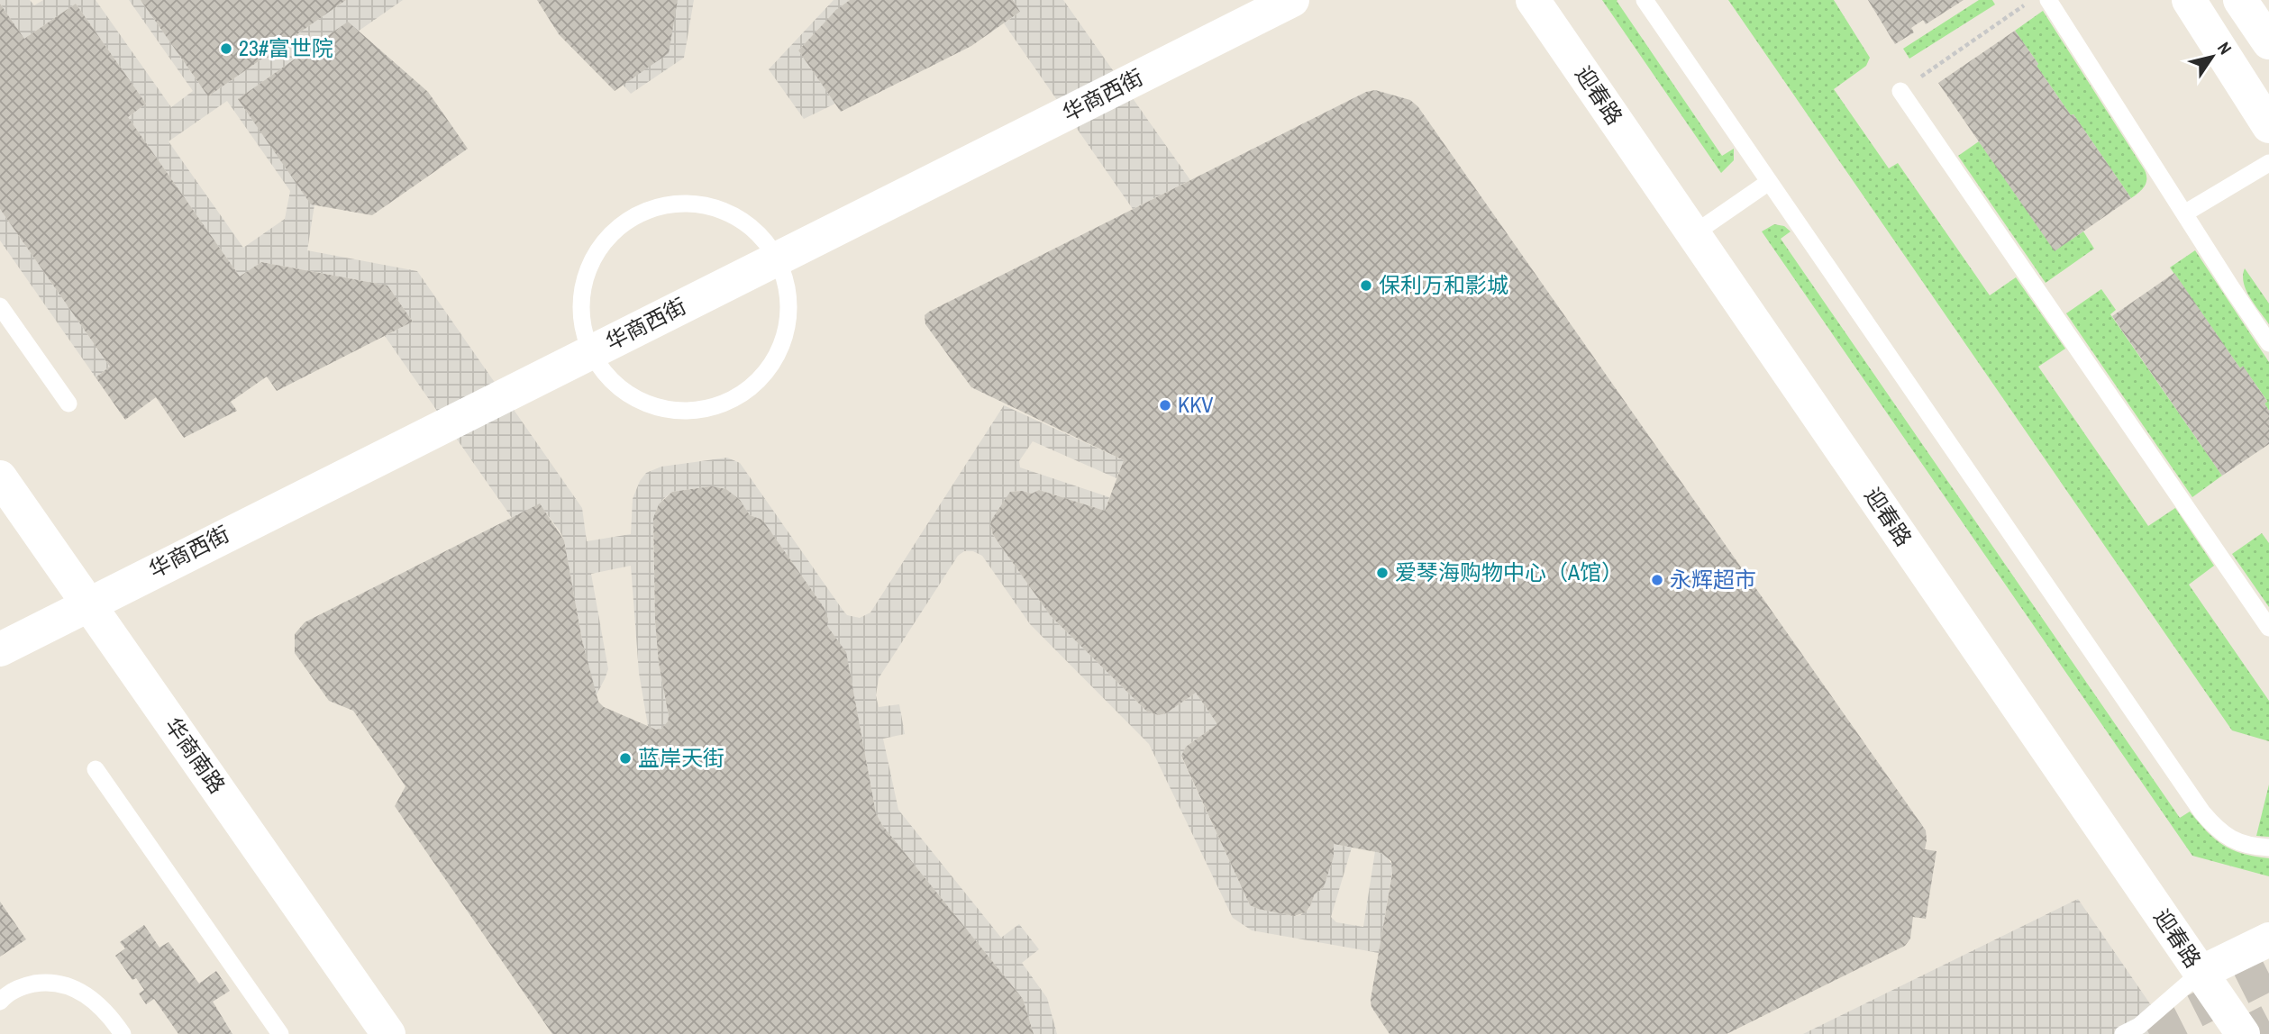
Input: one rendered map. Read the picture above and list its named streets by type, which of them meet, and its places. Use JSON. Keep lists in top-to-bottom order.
{
  "streets": {
    "street": ["华商西街", "迎春路", "华商南路"]
  },
  "crossings": [
    ["华商西街", "华商南路"]
  ],
  "places": [
    "23#富世院",
    "保利万和影城",
    "KKV",
    "爱琴海购物中心（A馆）",
    "永辉超市",
    "蓝岸天街"
  ],
  "north": "top right"
}
